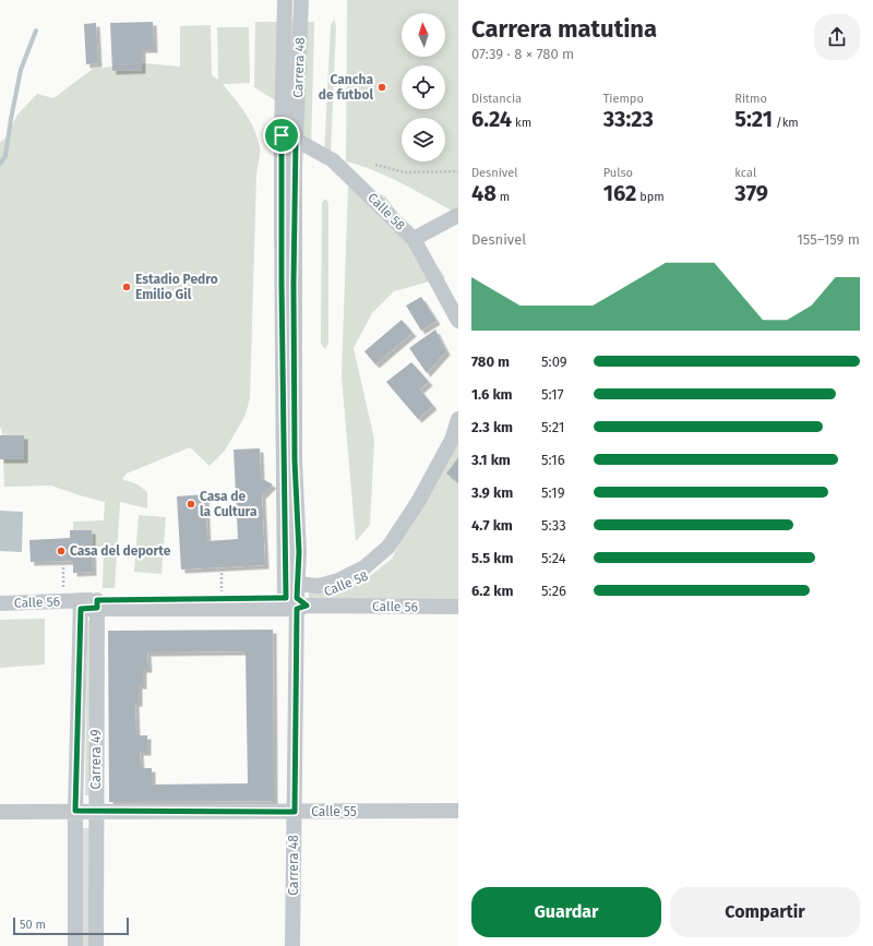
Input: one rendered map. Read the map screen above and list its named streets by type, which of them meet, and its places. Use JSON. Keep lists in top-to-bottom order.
{
  "streets": {
    "street": [
      "Carrera 48",
      "Calle 58",
      "Calle 56",
      "Carrera 49",
      "Calle 55"
    ]
  },
  "crossings": [
    ["Carrera 48", "Calle 58"],
    ["Carrera 48", "Calle 56"],
    ["Carrera 48", "Calle 55"],
    ["Calle 58", "Calle 56"],
    ["Calle 56", "Carrera 49"],
    ["Carrera 49", "Calle 55"]
  ],
  "places": [
    "Cancha de futbol",
    "Estadio Pedro Emilio Gil",
    "Casa de la Cultura",
    "Casa del deporte"
  ],
  "scale_bar": "50 m",
  "north": "top",
  "page": {
    "heading": ["Carrera matutina", "07:39 · 8 × 780 m"],
    "stats": [
      ["Distancia", "6.24 km"],
      ["Tiempo", "33:23"],
      ["Ritmo", "5:21 /km"],
      ["Desnivel", "48 m"],
      ["Pulso", "162 bpm"],
      ["kcal", "379"]
    ],
    "chart": ["Desnivel", "155–159 m"],
    "list": [
      {
        "name": "780 m",
        "note": "5:09"
      },
      {
        "name": "1.6 km",
        "note": "5:17"
      },
      {
        "name": "2.3 km",
        "note": "5:21"
      },
      {
        "name": "3.1 km",
        "note": "5:16"
      },
      {
        "name": "3.9 km",
        "note": "5:19"
      },
      {
        "name": "4.7 km",
        "note": "5:33"
      },
      {
        "name": "5.5 km",
        "note": "5:24"
      },
      {
        "name": "6.2 km",
        "note": "5:26"
      }
    ],
    "buttons": ["Guardar", "Compartir"],
    "scale": "50 m"
  }
}
